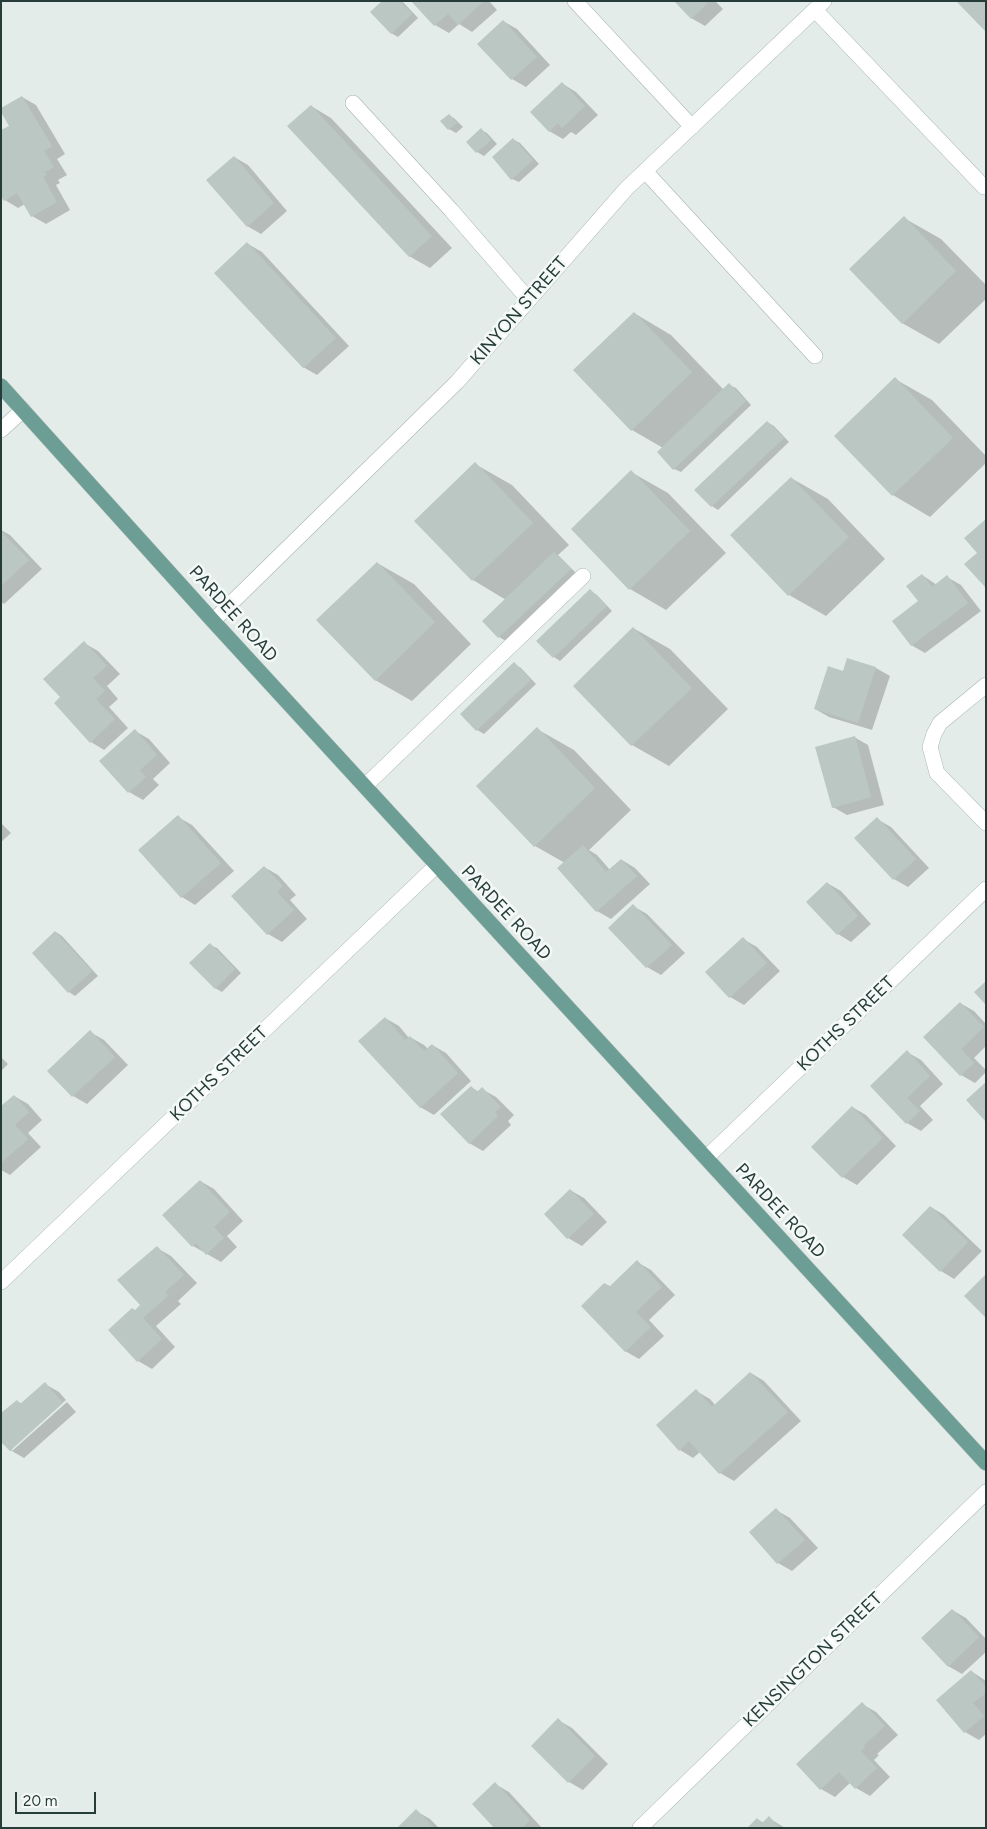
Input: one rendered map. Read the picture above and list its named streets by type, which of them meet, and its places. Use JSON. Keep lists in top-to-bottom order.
{
  "streets": {
    "main road": ["PARDEE ROAD"],
    "street": ["KINYON STREET", "KOTHS STREET", "KENSINGTON STREET"]
  },
  "crossings": [
    ["KINYON STREET", "PARDEE ROAD"],
    ["PARDEE ROAD", "KOTHS STREET"]
  ],
  "scale_bar": "20 m"
}
